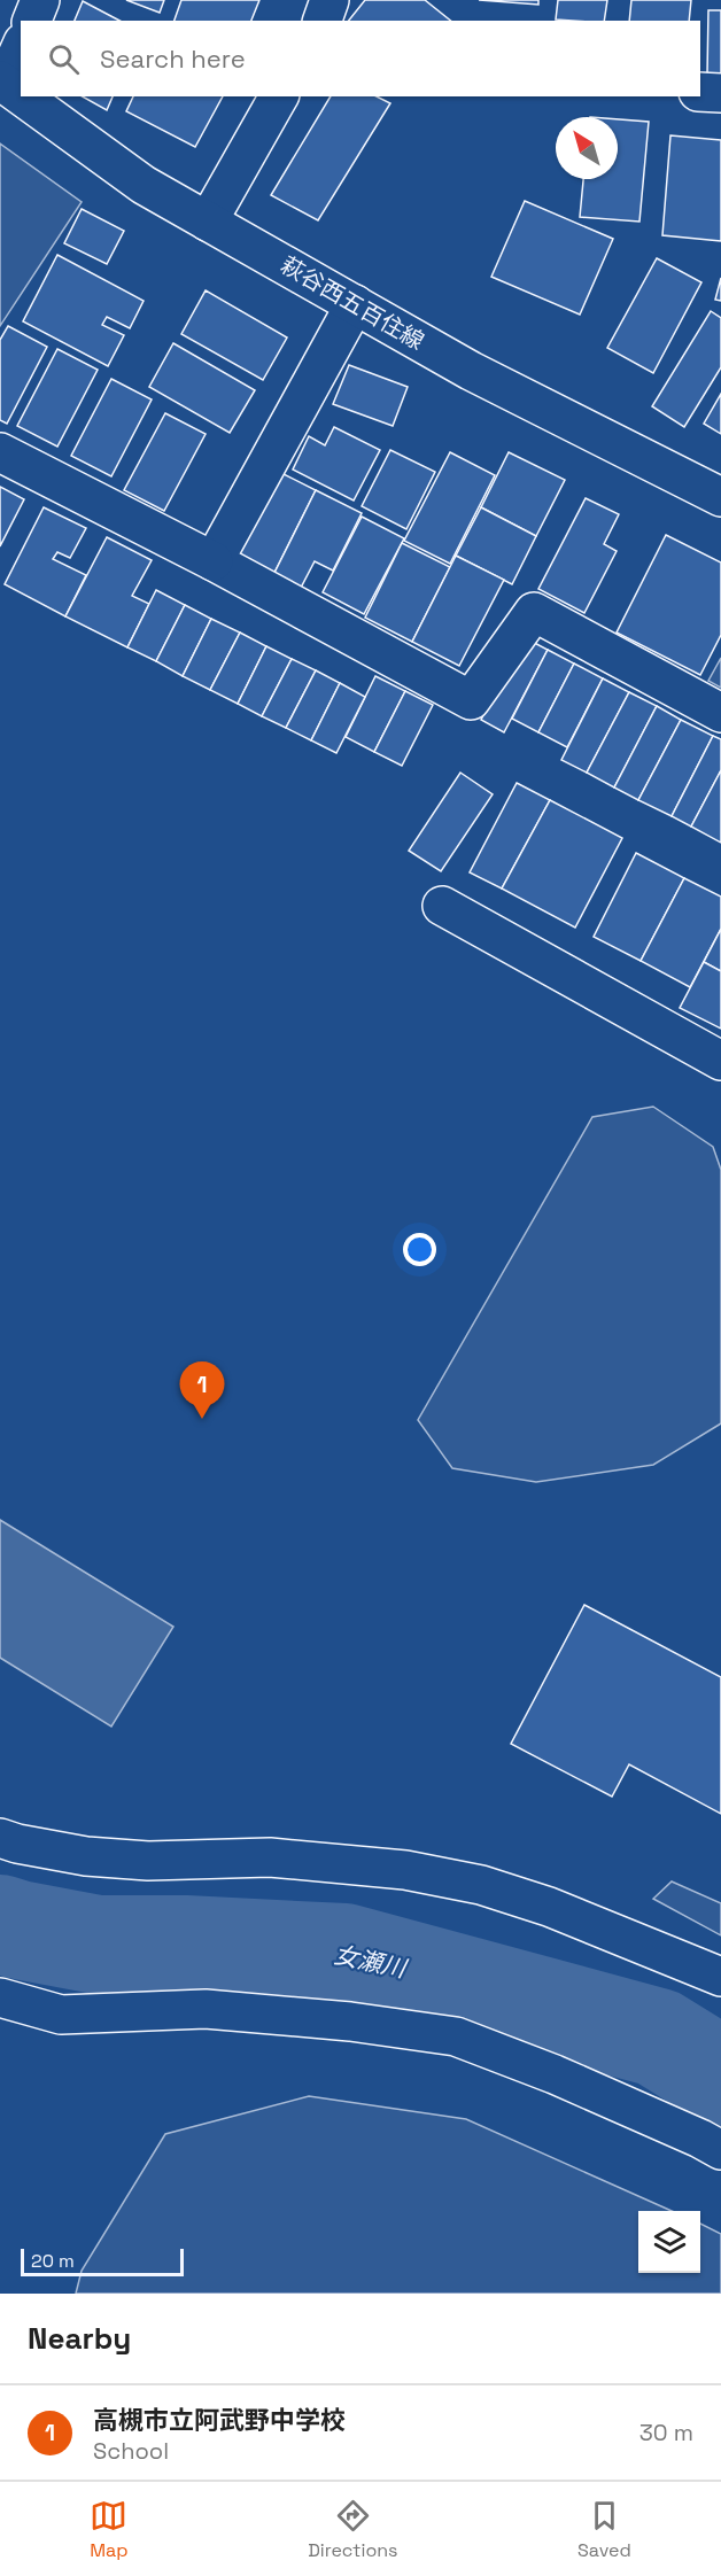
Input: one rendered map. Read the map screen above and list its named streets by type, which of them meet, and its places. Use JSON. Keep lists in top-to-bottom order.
{
  "streets": {
    "street": ["萩谷西五百住線"]
  },
  "water": ["女瀬川"],
  "scale_bar": "20 m",
  "north": "top left",
  "page": {
    "search": "Search here",
    "pins": "1",
    "scale": "20 m",
    "heading": "Nearby",
    "list": [
      {
        "mark": "1",
        "name": "高槻市立阿武野中学校",
        "note": "School",
        "value": "30 m"
      }
    ],
    "nav": ["Map", "Directions", "Saved"]
  }
}
